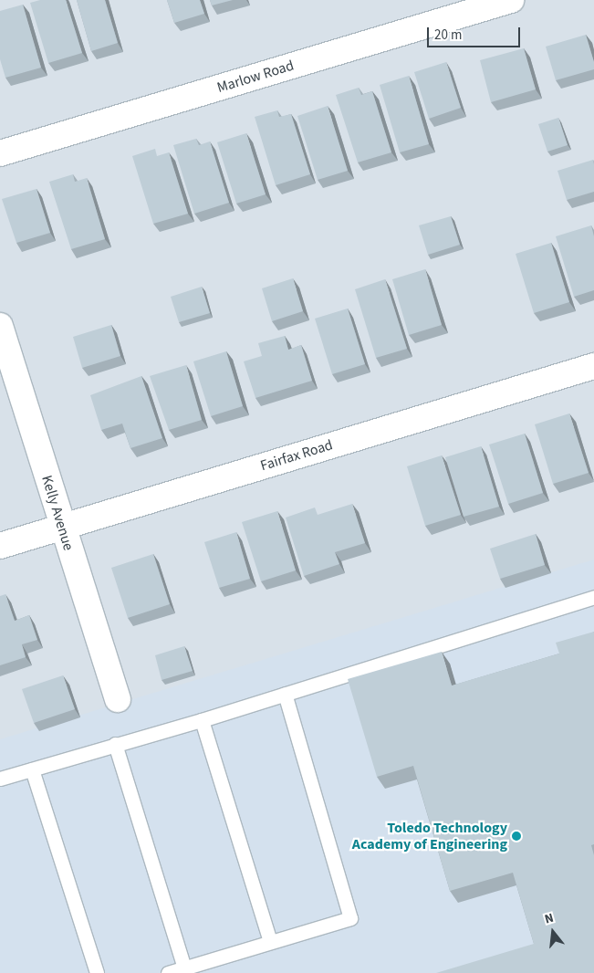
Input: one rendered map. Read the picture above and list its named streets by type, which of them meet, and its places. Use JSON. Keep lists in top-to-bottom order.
{
  "streets": {
    "street": ["Marlow Road", "Fairfax Road", "Kelly Avenue"]
  },
  "crossings": [
    ["Fairfax Road", "Kelly Avenue"]
  ],
  "places": ["Toledo Technology Academy of Engineering"],
  "scale_bar": "20 m",
  "north": "top"
}
